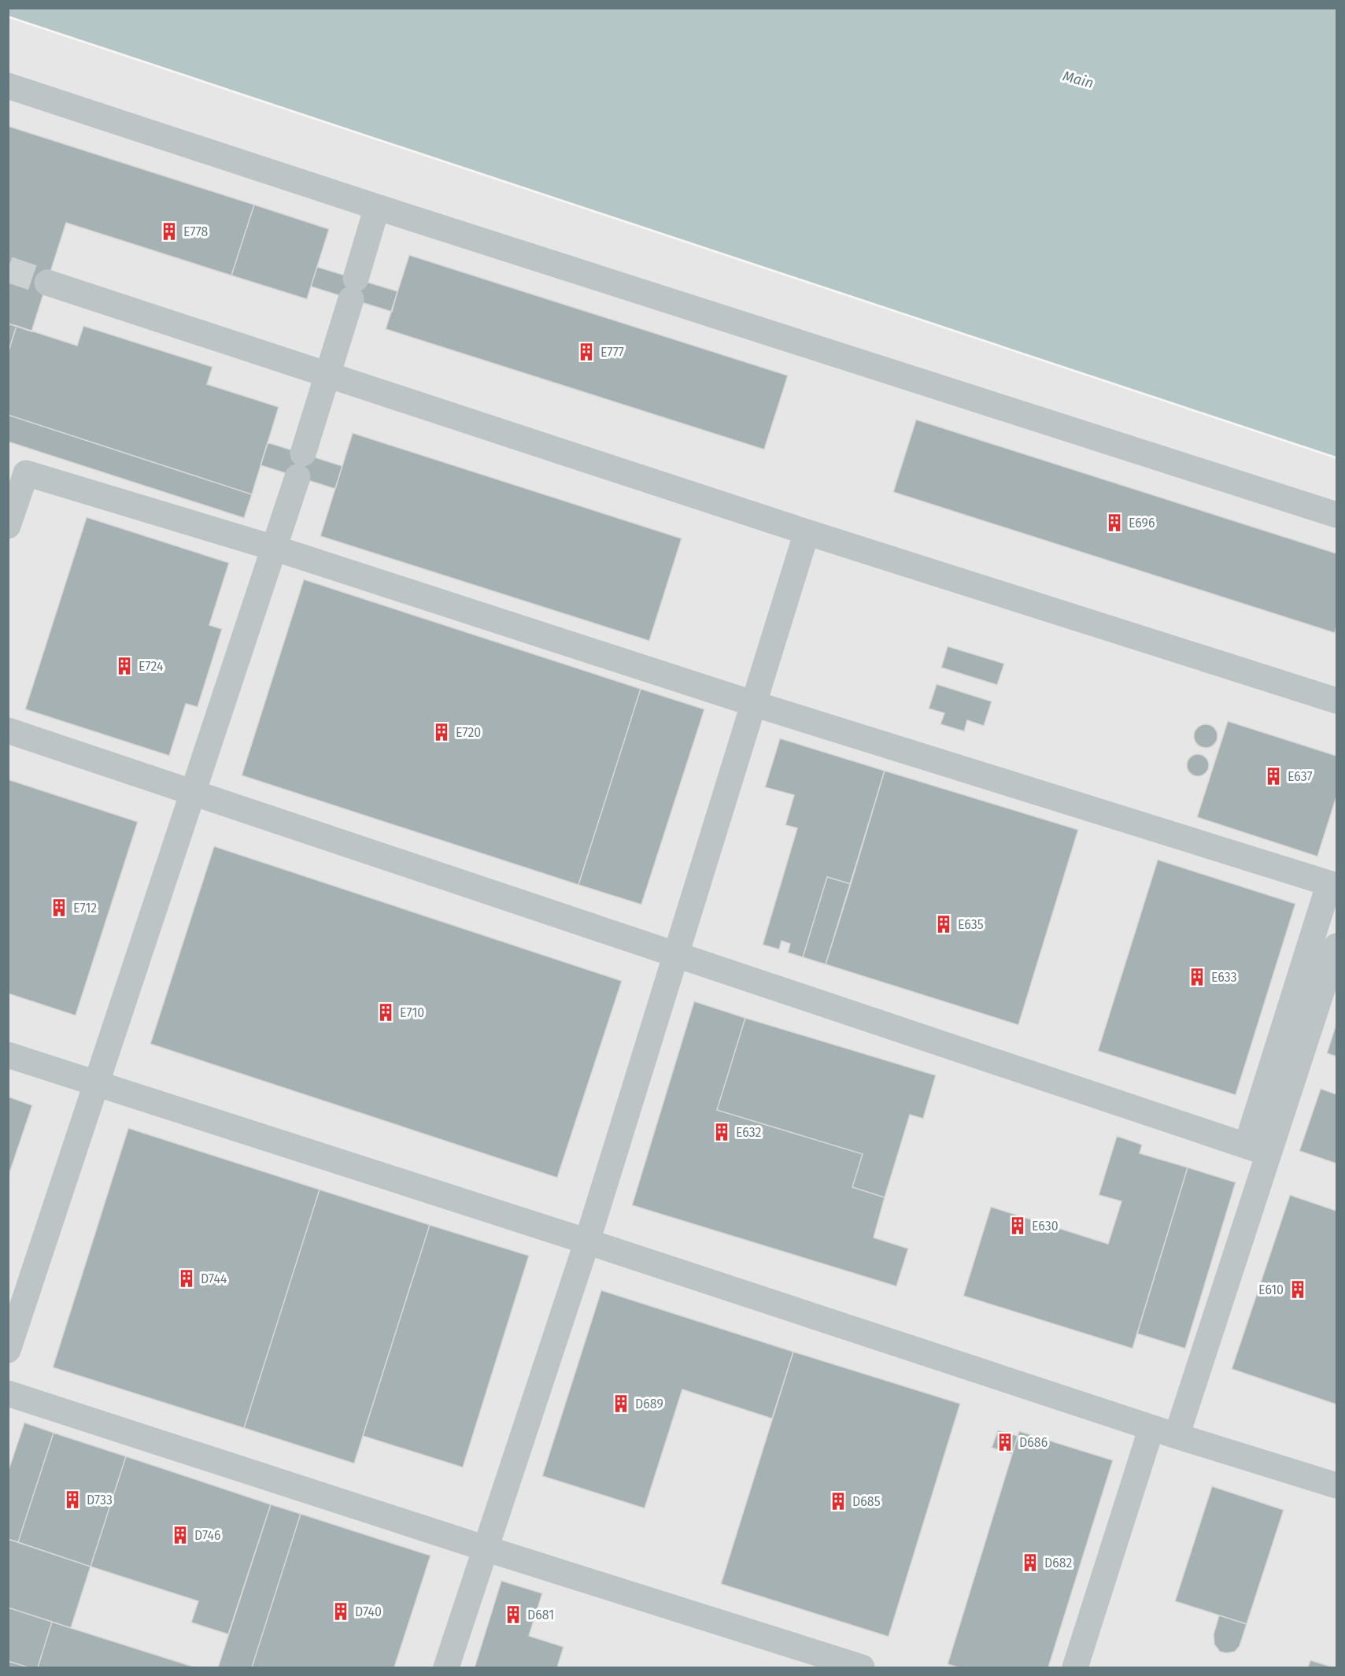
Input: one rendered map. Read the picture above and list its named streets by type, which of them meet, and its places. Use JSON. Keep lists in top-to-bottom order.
{
  "water": ["Main"],
  "places": {
    "building": [
      "E778",
      "E777",
      "E696",
      "E724",
      "E720",
      "E637",
      "E712",
      "E635",
      "E633",
      "E710",
      "E632",
      "E630",
      "D744",
      "E610",
      "D689",
      "D686",
      "D733",
      "D685",
      "D746",
      "D682",
      "D740",
      "D681"
    ]
  }
}
